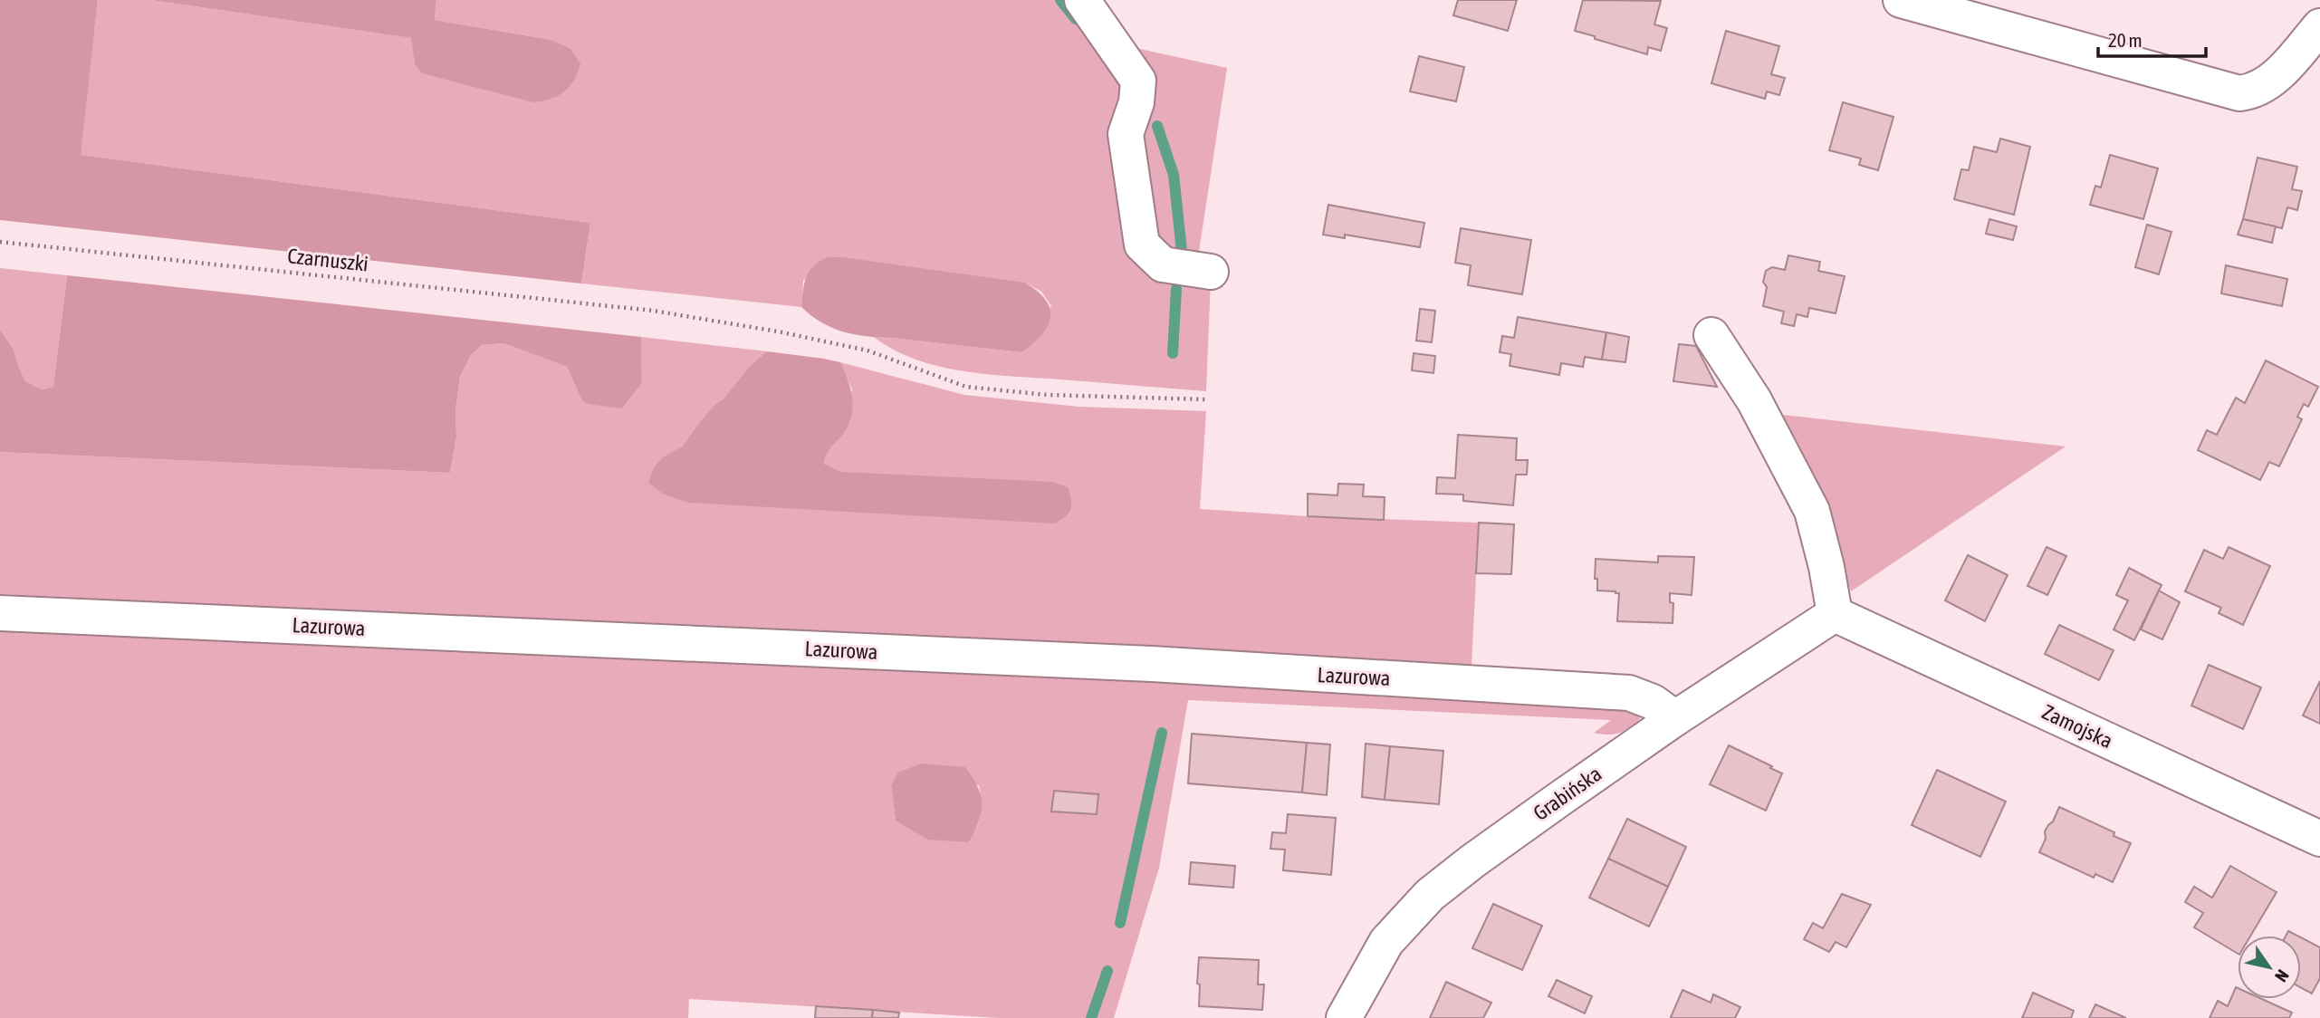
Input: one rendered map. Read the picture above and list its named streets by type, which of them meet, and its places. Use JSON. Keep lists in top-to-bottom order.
{
  "streets": {
    "street": ["Lazurowa", "Zamojska", "Grabińska"],
    "path": ["Czarnuszki"]
  },
  "crossings": [
    ["Lazurowa", "Grabińska"],
    ["Zamojska", "Grabińska"]
  ],
  "scale_bar": "20 m",
  "north": "bottom right"
}
